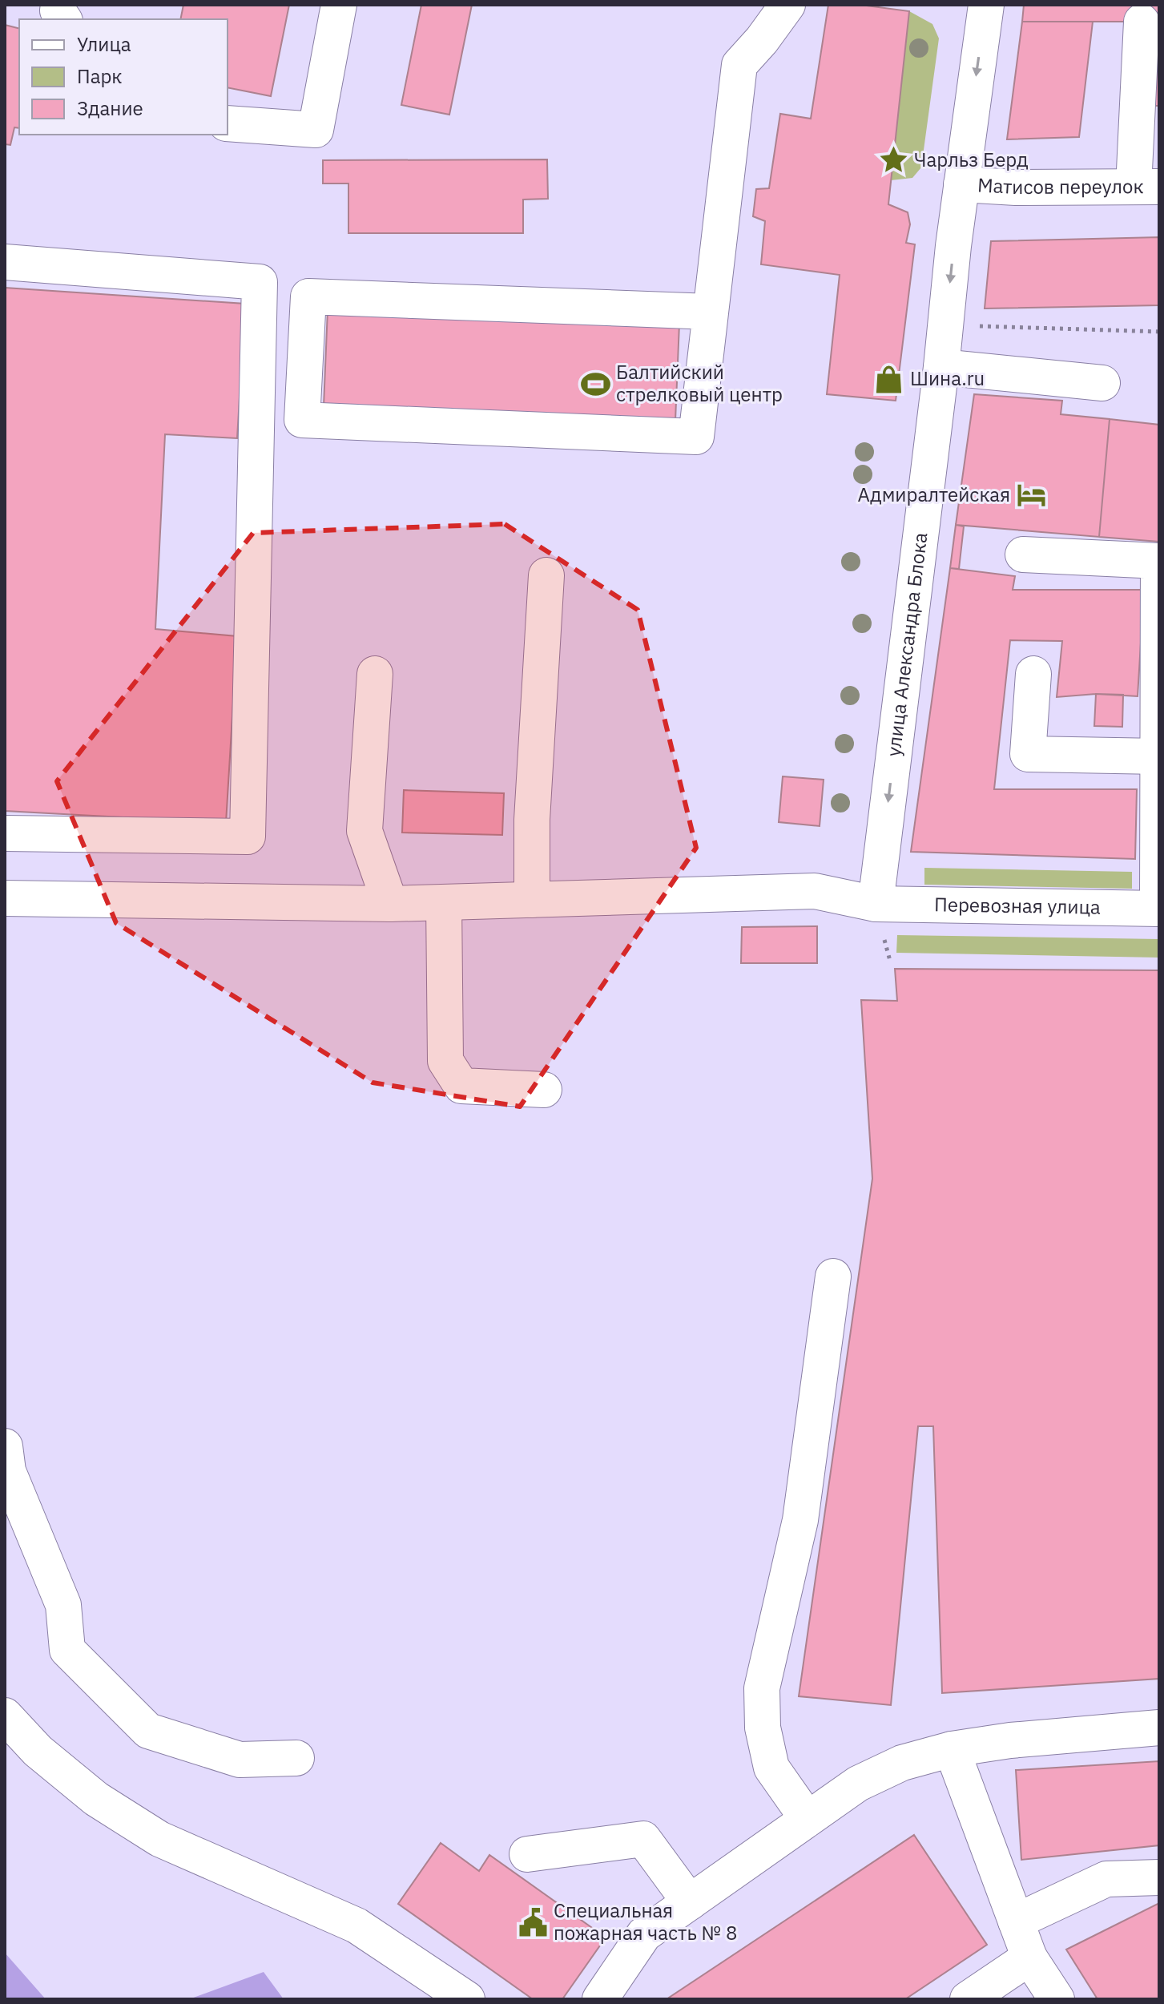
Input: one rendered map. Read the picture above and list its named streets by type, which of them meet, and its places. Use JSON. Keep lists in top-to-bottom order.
{
  "streets": {
    "street": ["Матисов переулок", "улица Александра Блока", "Перевозная улица"]
  },
  "crossings": [
    ["Матисов переулок", "улица Александра Блока"],
    ["улица Александра Блока", "Перевозная улица"]
  ],
  "places": {
    "place": ["Чарльз Берд"],
    "shop": ["Шина.ru"],
    "sports": ["Балтийский стрелковый центр"],
    "hotel": ["Адмиралтейская"],
    "public building": ["Специальная пожарная часть № 8"]
  },
  "legend": ["Улица", "Парк", "Здание"]
}
